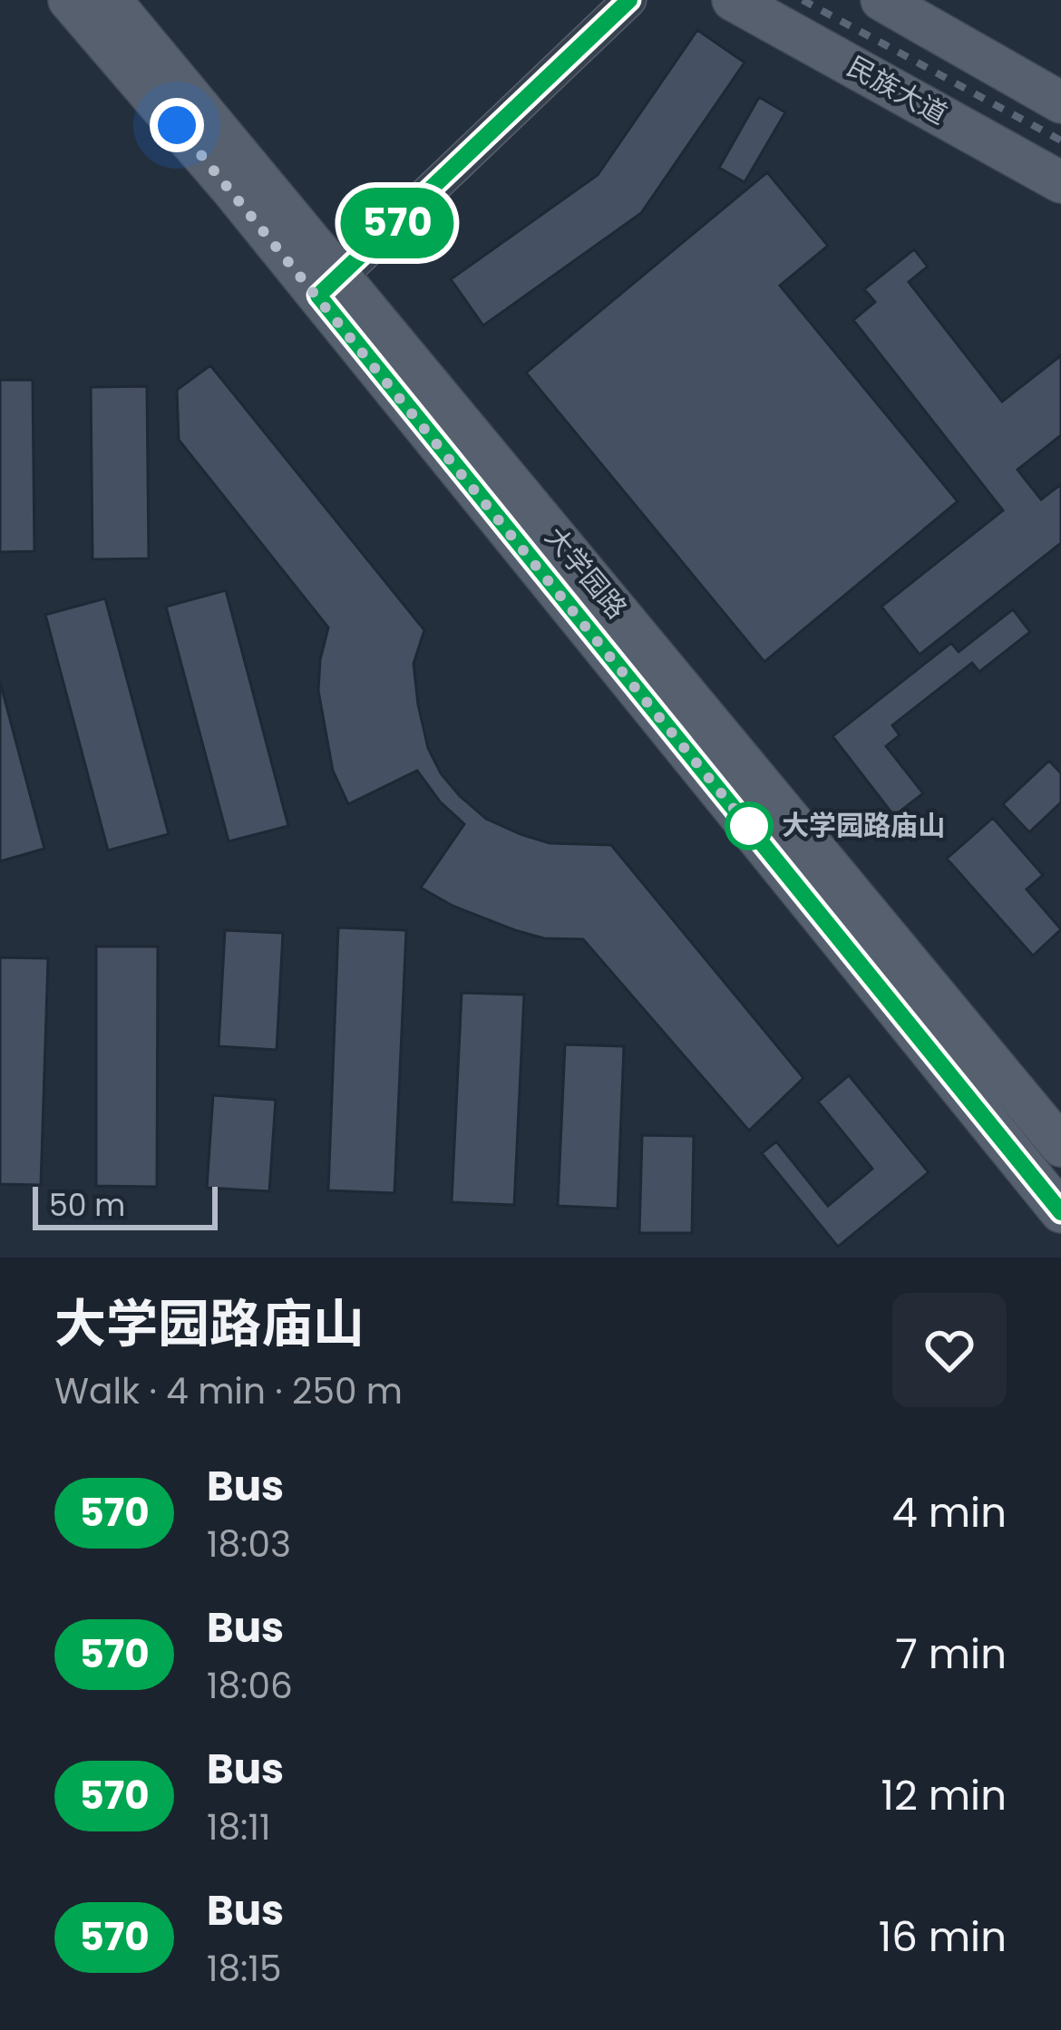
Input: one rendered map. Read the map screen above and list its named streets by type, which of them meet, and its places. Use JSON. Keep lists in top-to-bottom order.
{
  "streets": {
    "main road": ["民族大道", "大学园路"]
  },
  "places": ["大学园路庙山"],
  "lines": ["bus line 570"],
  "scale_bar": "50 m",
  "page": {
    "on_map": "570",
    "scale": "50 m",
    "heading": ["大学园路庙山", "Walk · 4 min · 250 m"],
    "list": [
      {
        "mark": "570",
        "name": "Bus",
        "note": "18:03",
        "value": "4 min"
      },
      {
        "mark": "570",
        "name": "Bus",
        "note": "18:06",
        "value": "7 min"
      },
      {
        "mark": "570",
        "name": "Bus",
        "note": "18:11",
        "value": "12 min"
      },
      {
        "mark": "570",
        "name": "Bus",
        "note": "18:15",
        "value": "16 min"
      }
    ]
  }
}
